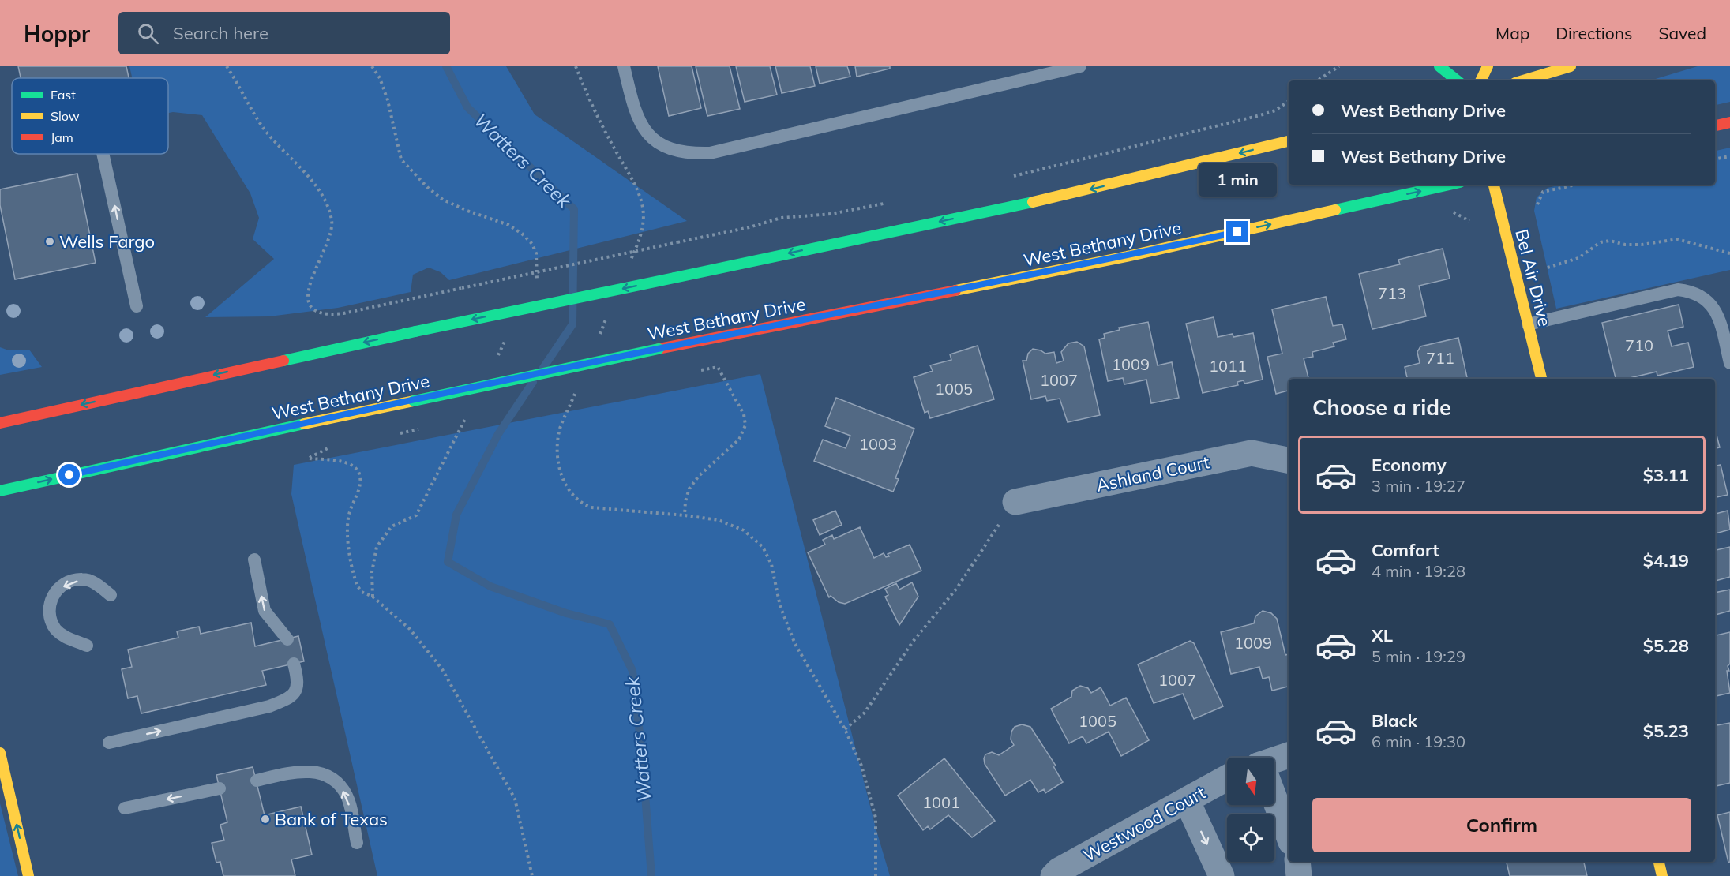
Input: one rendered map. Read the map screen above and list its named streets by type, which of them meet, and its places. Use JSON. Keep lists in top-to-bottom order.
{
  "streets": {
    "main road": ["West Bethany Drive", "Bel Air Drive"],
    "street": ["Ashland Court", "Westwood Court"]
  },
  "water": ["Watters Creek"],
  "places": ["Wells Fargo", "Bank of Texas"],
  "house_numbers": [
    "713",
    "710",
    "711",
    "1009",
    "1011",
    "1007",
    "1005",
    "1003",
    "1009",
    "1007",
    "1005",
    "1001"
  ],
  "legend": ["Fast", "Slow", "Jam"],
  "north": "bottom",
  "page": {
    "header": "Hoppr",
    "search": "Search here",
    "nav": ["Map", "Directions", "Saved"],
    "banner": ["West Bethany Drive", "West Bethany Drive"],
    "bubble": "1 min",
    "heading": "Choose a ride",
    "list": [
      {
        "name": "Economy",
        "note": "3 min · 19:27",
        "value": "$3.11"
      },
      {
        "name": "Comfort",
        "note": "4 min · 19:28",
        "value": "$4.19"
      },
      {
        "name": "XL",
        "note": "5 min · 19:29",
        "value": "$5.28"
      },
      {
        "name": "Black",
        "note": "6 min · 19:30",
        "value": "$5.23"
      }
    ],
    "buttons": "Confirm"
  }
}
